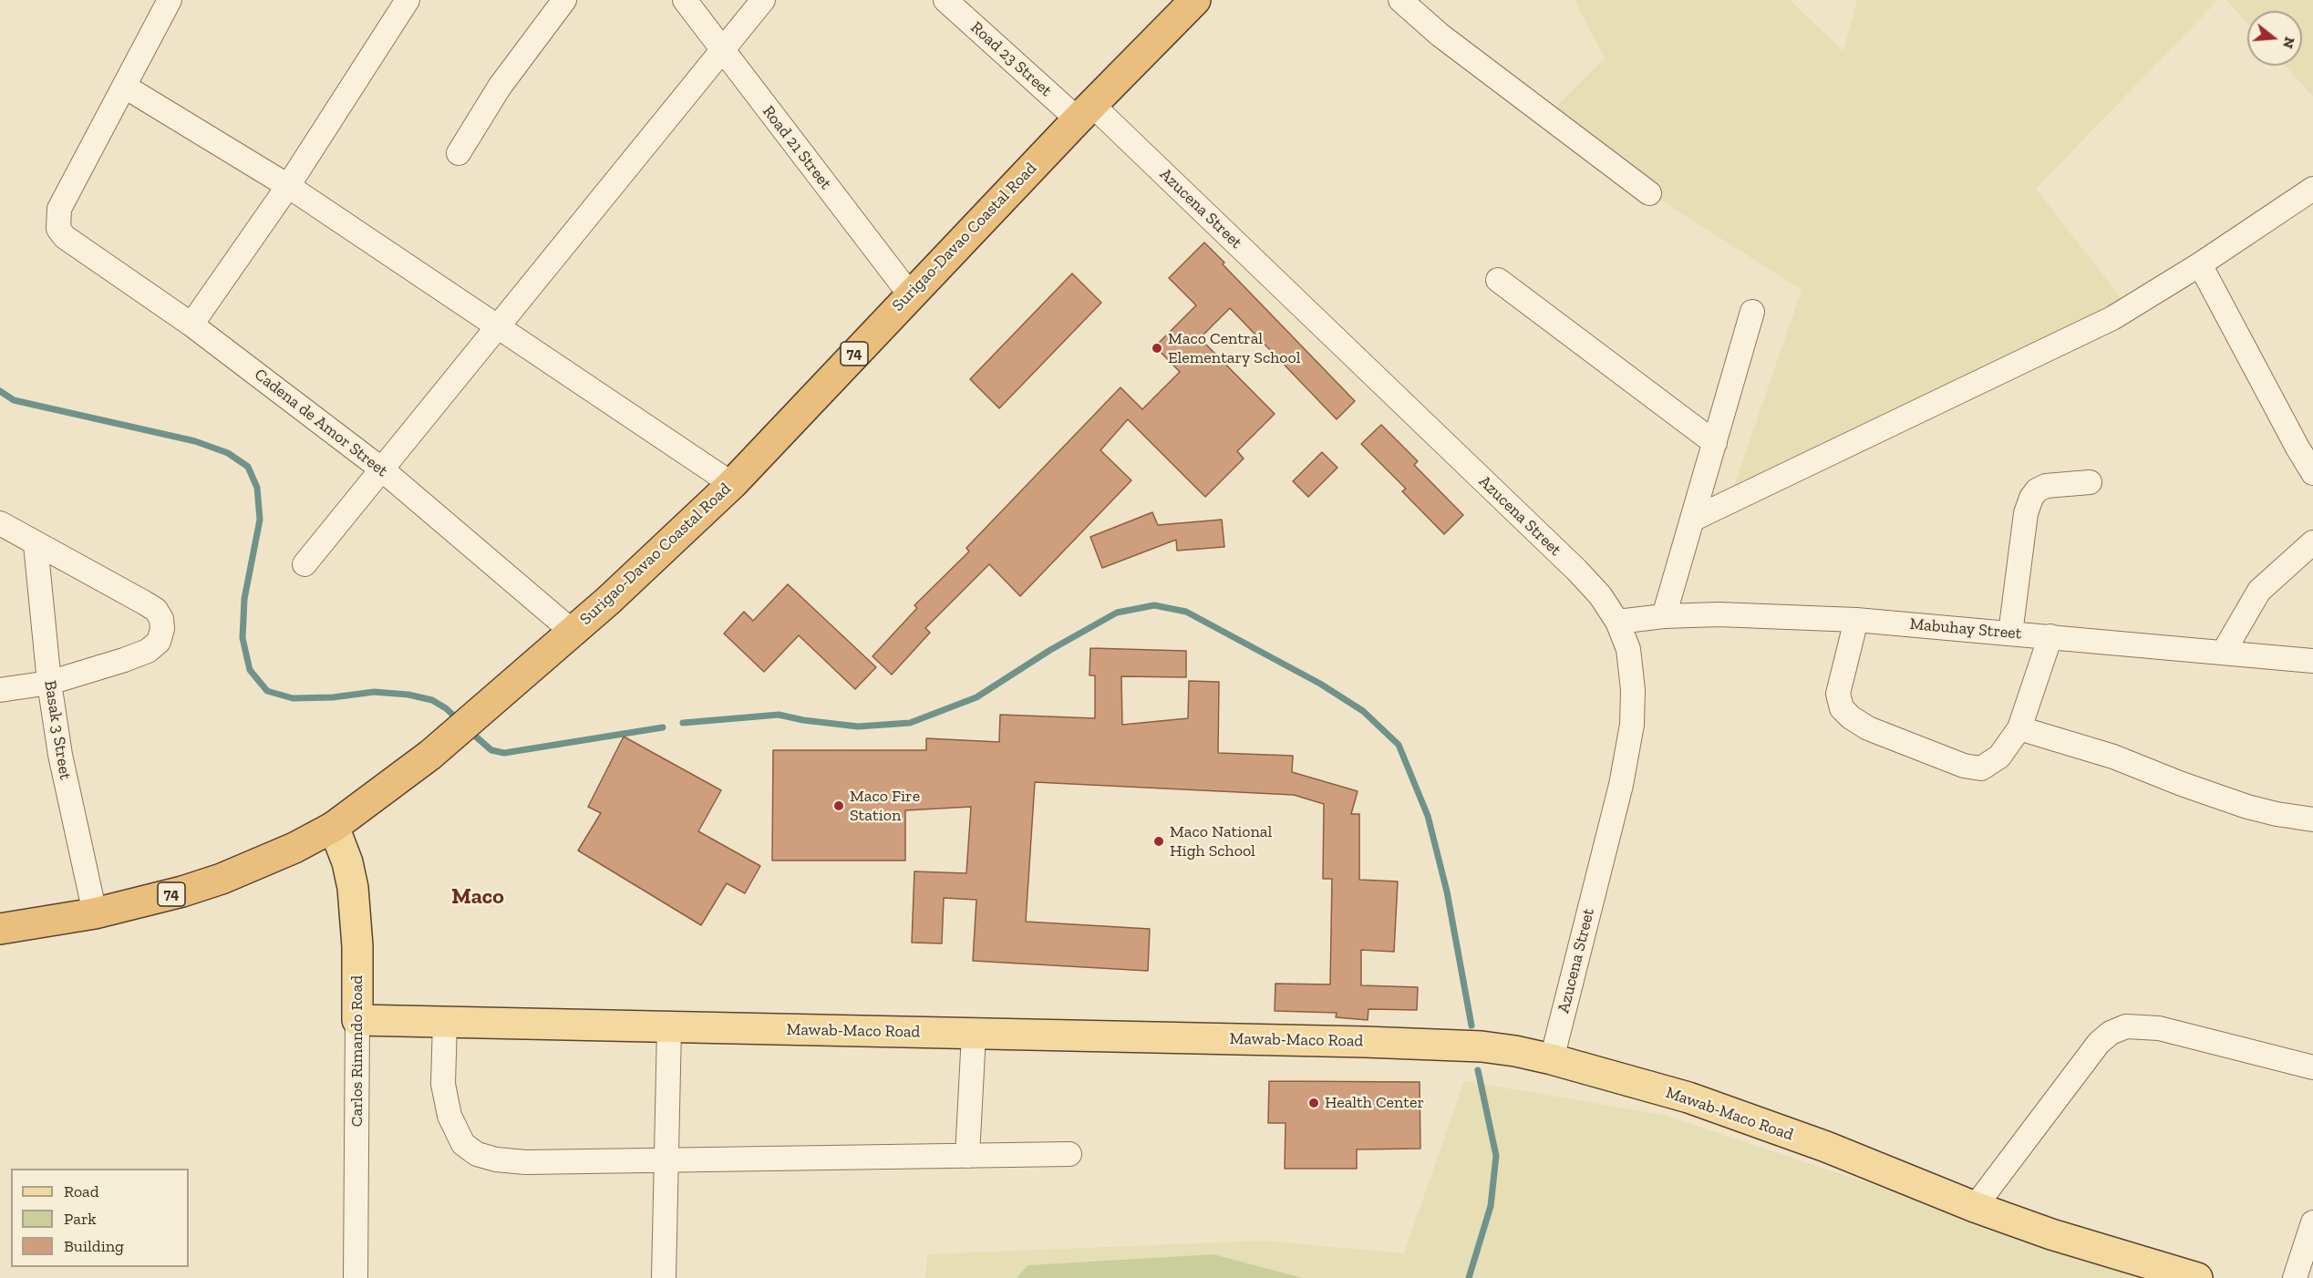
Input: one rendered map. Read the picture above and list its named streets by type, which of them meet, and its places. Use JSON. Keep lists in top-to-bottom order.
{
  "streets": {
    "highway": ["Surigao-Davao Coastal Road", "74"],
    "main road": ["Mawab-Maco Road", "Carlos Rimando Road"],
    "street": [
      "Road 23 Street",
      "Road 21 Street",
      "Azucena Street",
      "Cadena de Amor Street",
      "Mabuhay Street",
      "Basak 3 Street"
    ]
  },
  "crossings": [
    ["Road 23 Street", "Azucena Street"],
    ["Road 23 Street", "Surigao-Davao Coastal Road"],
    ["Road 21 Street", "Surigao-Davao Coastal Road"],
    ["Azucena Street", "Surigao-Davao Coastal Road"],
    ["Azucena Street", "Mabuhay Street"],
    ["Azucena Street", "Mawab-Maco Road"],
    ["Surigao-Davao Coastal Road", "Cadena de Amor Street"],
    ["Surigao-Davao Coastal Road", "Basak 3 Street"],
    ["Surigao-Davao Coastal Road", "Carlos Rimando Road"],
    ["Mawab-Maco Road", "Carlos Rimando Road"]
  ],
  "districts": ["Maco"],
  "places": [
    "Maco Central Elementary School",
    "Maco Fire Station",
    "Maco National High School",
    "Health Center"
  ],
  "legend": ["Road", "Park", "Building"],
  "north": "right"
}
